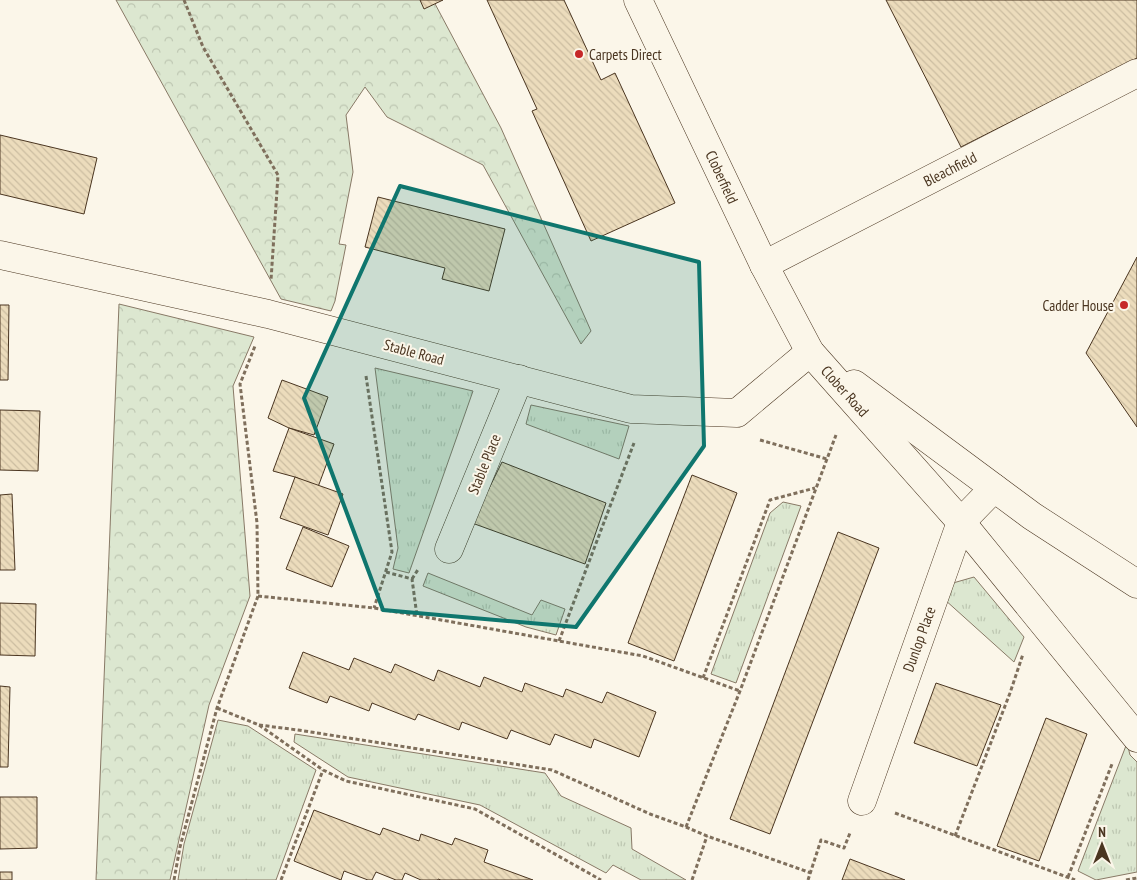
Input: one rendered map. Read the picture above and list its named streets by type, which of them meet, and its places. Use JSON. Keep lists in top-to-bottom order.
{
  "streets": {
    "street": [
      "Bleachfield",
      "Cloberfield",
      "Stable Road",
      "Clober Road",
      "Stable Place",
      "Dunlop Place"
    ]
  },
  "crossings": [
    ["Bleachfield", "Cloberfield"],
    ["Cloberfield", "Stable Road"],
    ["Cloberfield", "Clober Road"],
    ["Stable Road", "Clober Road"],
    ["Stable Road", "Stable Place"],
    ["Clober Road", "Dunlop Place"]
  ],
  "places": ["Carpets Direct", "Cadder House"],
  "north": "top"
}
